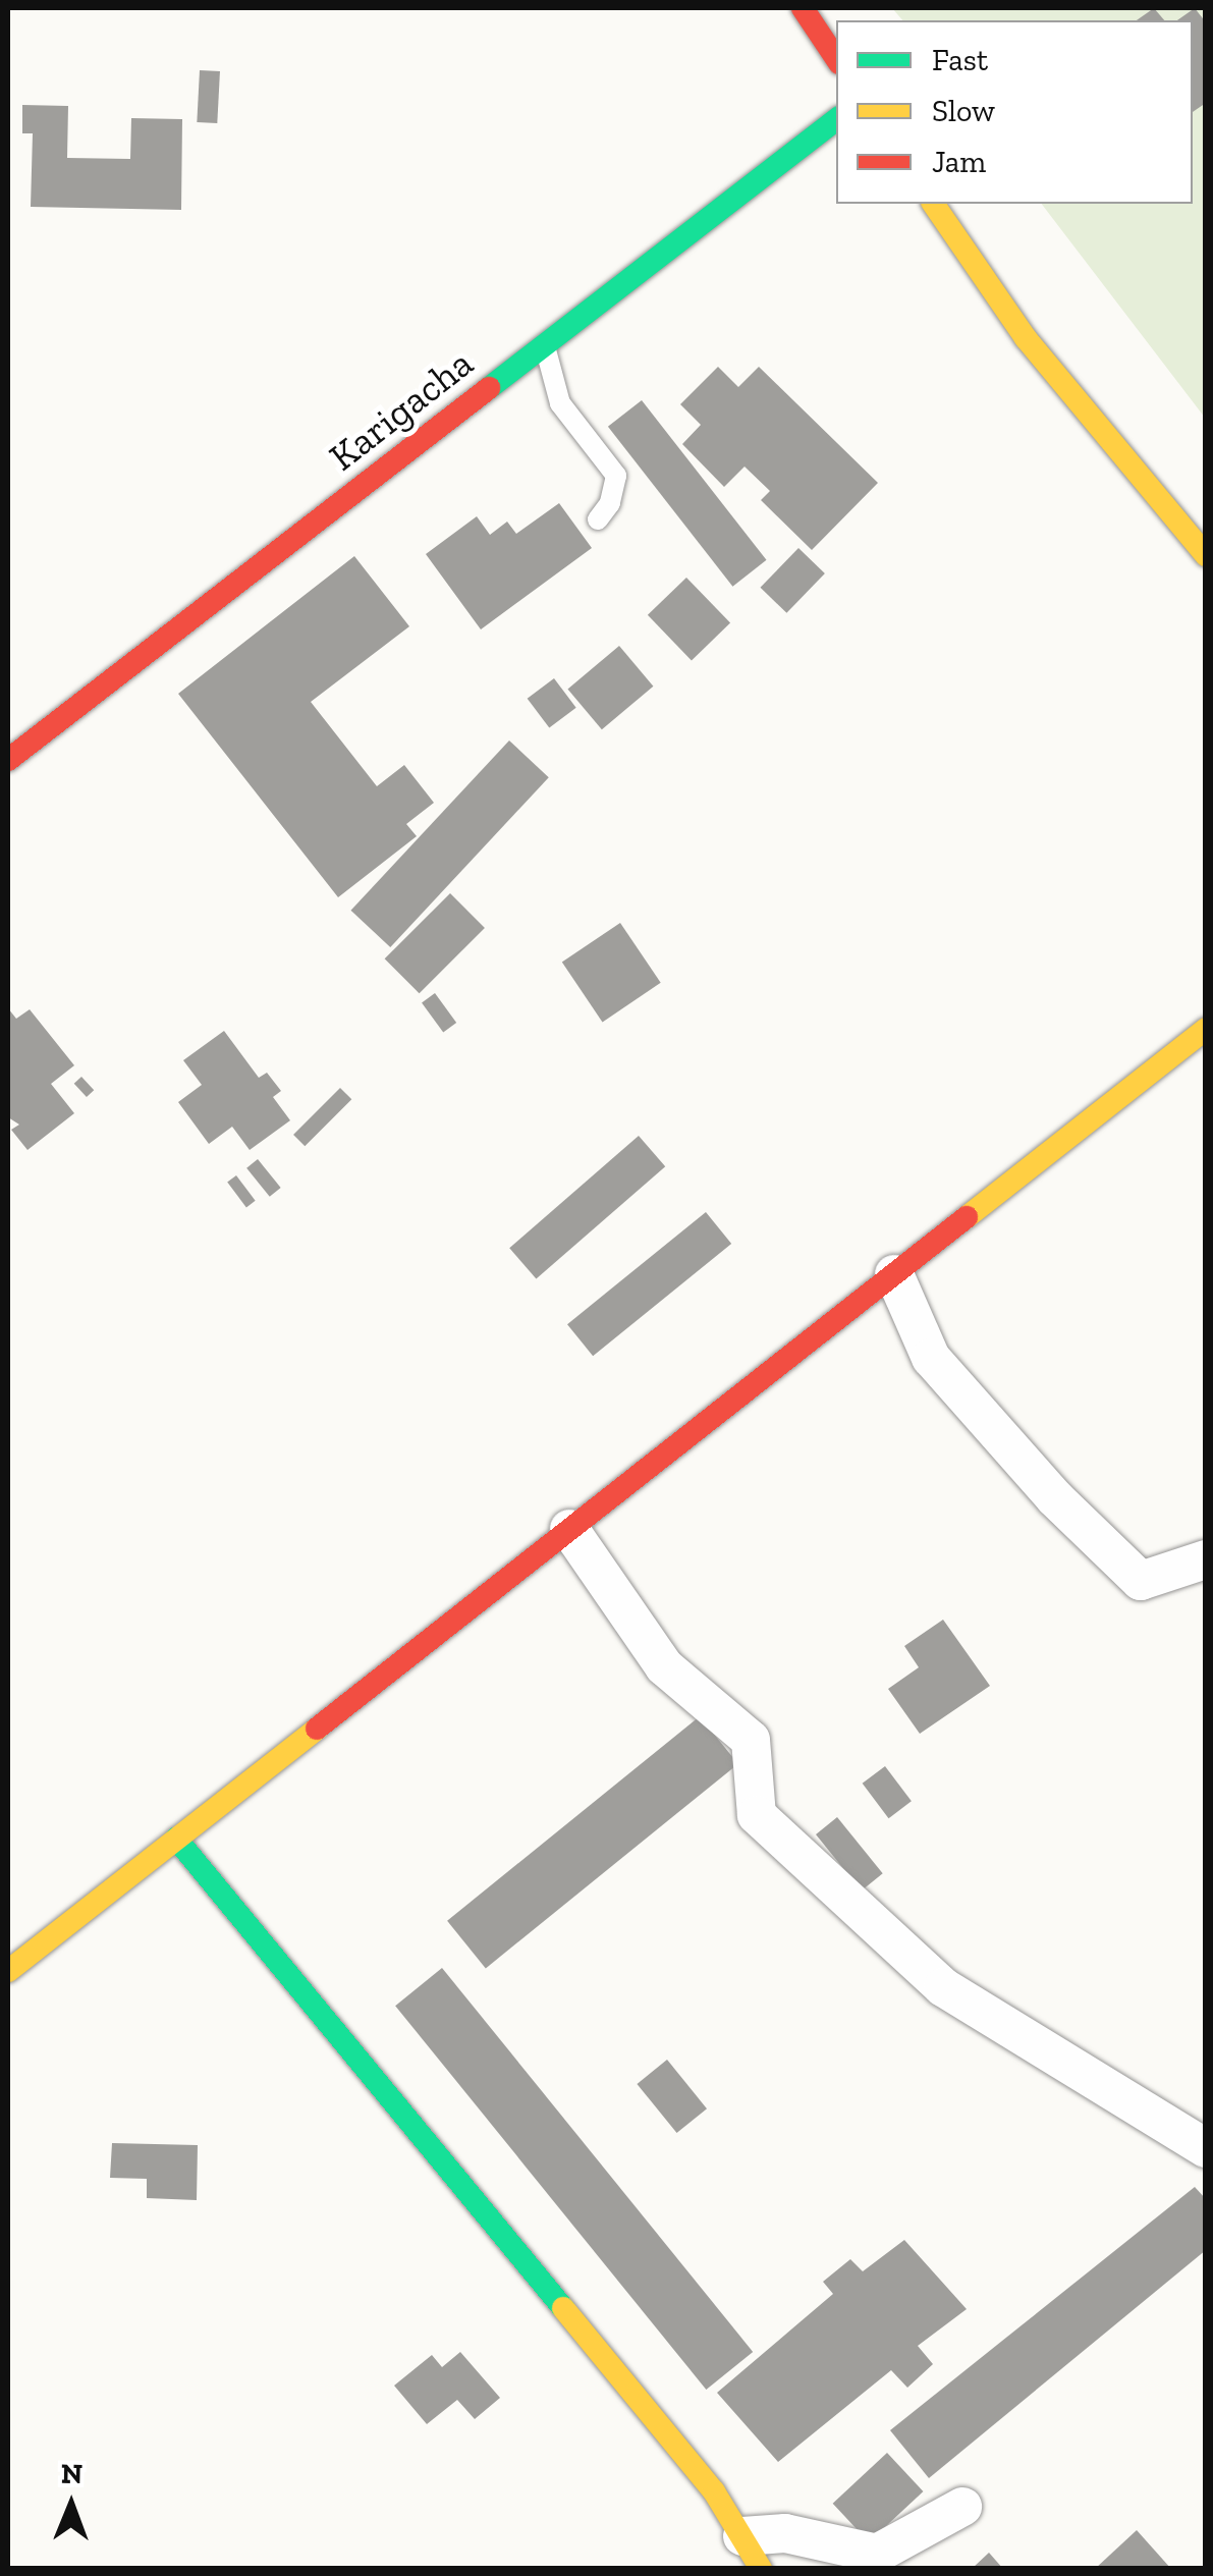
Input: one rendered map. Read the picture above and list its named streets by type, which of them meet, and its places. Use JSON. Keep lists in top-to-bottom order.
{
  "streets": {
    "street": ["Karigacha"]
  },
  "legend": ["Fast", "Slow", "Jam"],
  "north": "top"
}
